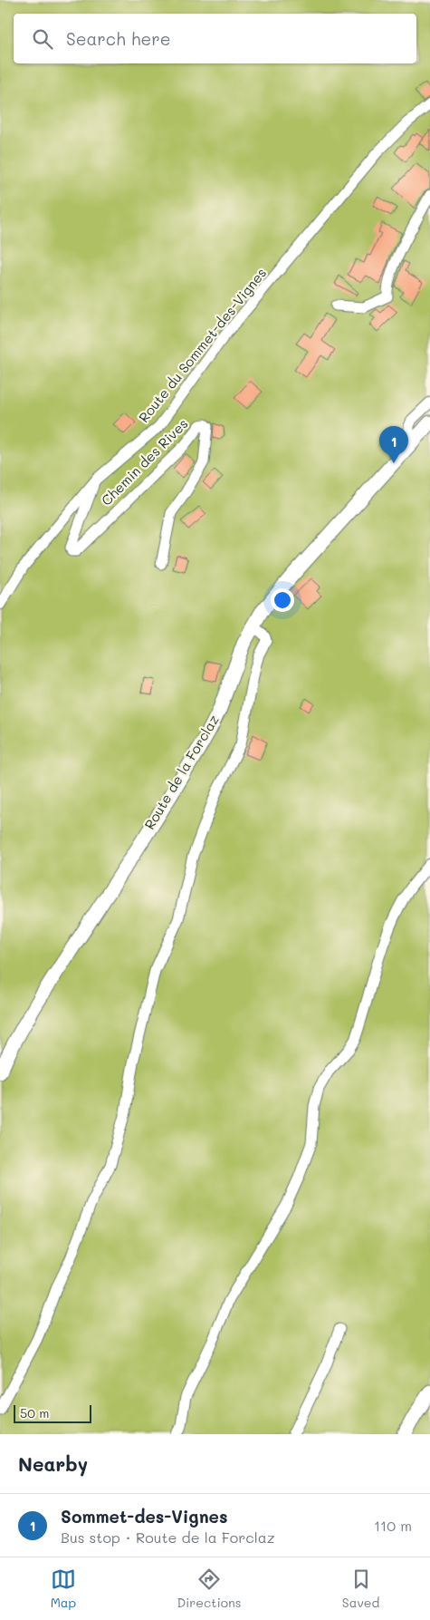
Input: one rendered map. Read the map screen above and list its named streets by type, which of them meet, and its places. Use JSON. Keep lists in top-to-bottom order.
{
  "streets": {
    "main road": ["Route de la Forclaz"],
    "street": ["Route du Sommet-des-Vignes", "Chemin des Rives"]
  },
  "crossings": [
    ["Route du Sommet-des-Vignes", "Chemin des Rives"]
  ],
  "scale_bar": "50 m",
  "page": {
    "search": "Search here",
    "pins": "1",
    "scale": "50 m",
    "heading": "Nearby",
    "list": [
      {
        "mark": "1",
        "name": "Sommet-des-Vignes",
        "note": "Bus stop · Route de la Forclaz",
        "value": "110 m"
      }
    ],
    "nav": ["Map", "Directions", "Saved"]
  }
}
